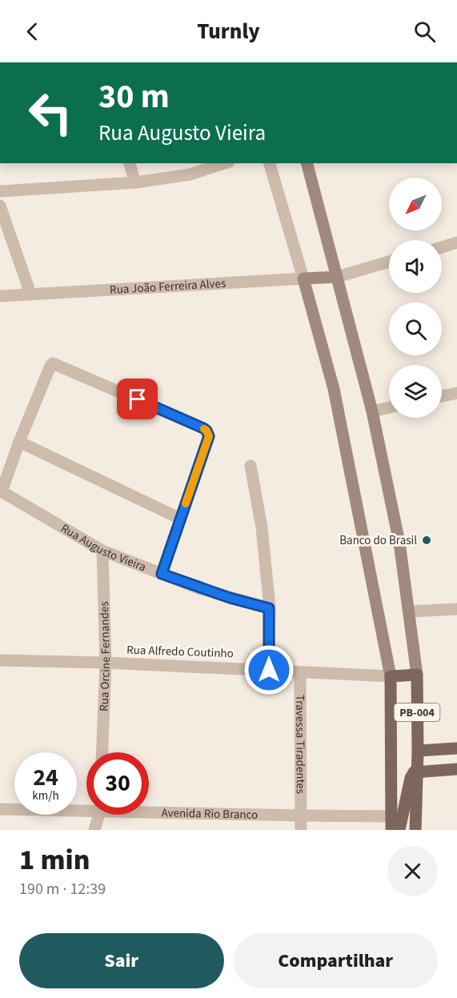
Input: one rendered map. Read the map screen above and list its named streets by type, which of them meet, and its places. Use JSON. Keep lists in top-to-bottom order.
{
  "streets": {
    "main road": ["Rua João Ferreira Alves", "Rua Alfredo Coutinho", "PB-004"],
    "street": [
      "Rua Augusto Vieira",
      "Rua Orcine Fernandes",
      "Travessa Tiradentes",
      "Avenida Rio Branco"
    ]
  },
  "crossings": [
    ["Rua João Ferreira Alves", "PB-004"],
    ["Rua Augusto Vieira", "Rua Orcine Fernandes"],
    ["Rua Alfredo Coutinho", "Rua Orcine Fernandes"],
    ["Rua Alfredo Coutinho", "PB-004"],
    ["Rua Alfredo Coutinho", "Travessa Tiradentes"],
    ["Travessa Tiradentes", "Avenida Rio Branco"]
  ],
  "places": ["Banco do Brasil"],
  "north": "bottom left",
  "page": {
    "header": "Turnly",
    "turn": ["30 m", "Rua Augusto Vieira"],
    "speed": "24 km/h",
    "limit": "30",
    "heading": ["1 min", "190 m · 12:39"],
    "buttons": ["Sair", "Compartilhar"]
  }
}
